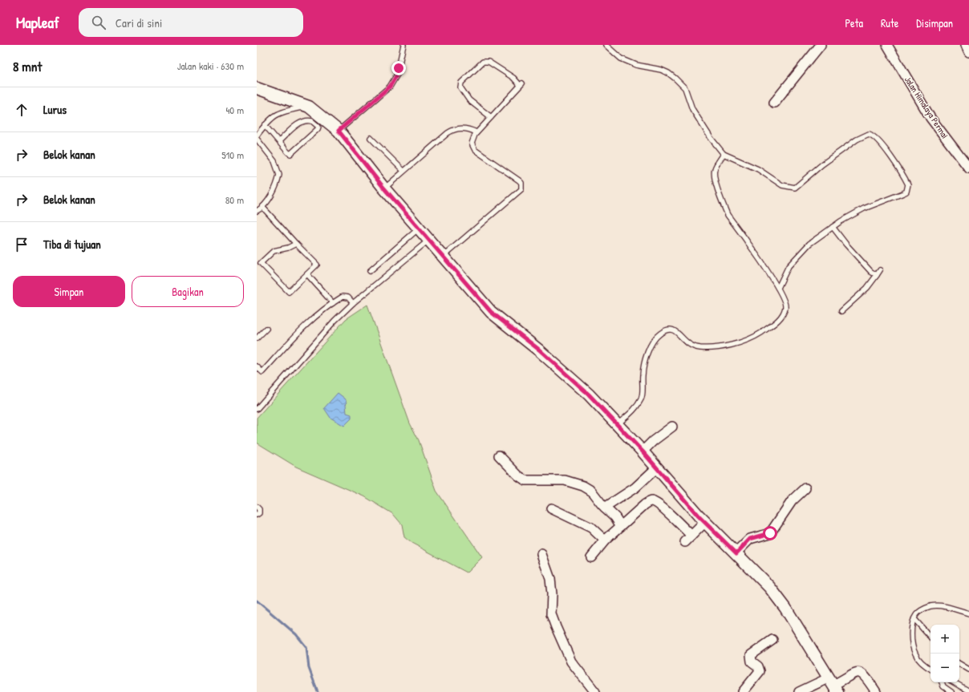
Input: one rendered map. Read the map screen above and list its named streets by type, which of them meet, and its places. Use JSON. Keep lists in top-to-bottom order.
{
  "streets": {
    "street": ["Jalan Himalaya Permai"]
  },
  "page": {
    "header": "Mapleaf",
    "search": "Cari di sini",
    "nav": ["Peta", "Rute", "Disimpan"],
    "heading": ["8 mnt", "Jalan kaki · 630 m"],
    "list": [
      ["Lurus", "40 m"],
      ["Belok kanan", "510 m"],
      ["Belok kanan", "80 m"],
      "Tiba di tujuan"
    ],
    "buttons": ["Simpan", "Bagikan"],
    "map_buttons": ["+", "−"]
  }
}
